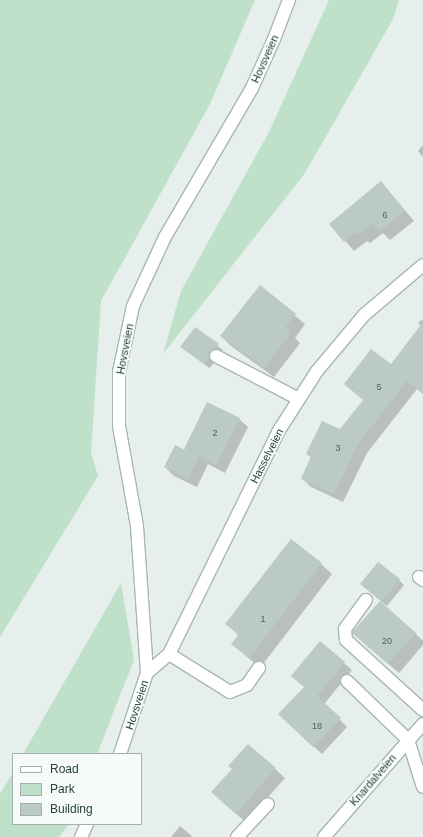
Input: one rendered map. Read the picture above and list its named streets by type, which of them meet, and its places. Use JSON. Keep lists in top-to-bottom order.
{
  "streets": {
    "street": ["Hovsveien", "Hasselveien", "Knardalveien"]
  },
  "crossings": [
    ["Hovsveien", "Hasselveien"]
  ],
  "house_numbers": [
    "6",
    "5",
    "2",
    "3",
    "1",
    "20",
    "18"
  ],
  "legend": ["Road", "Park", "Building"]
}
